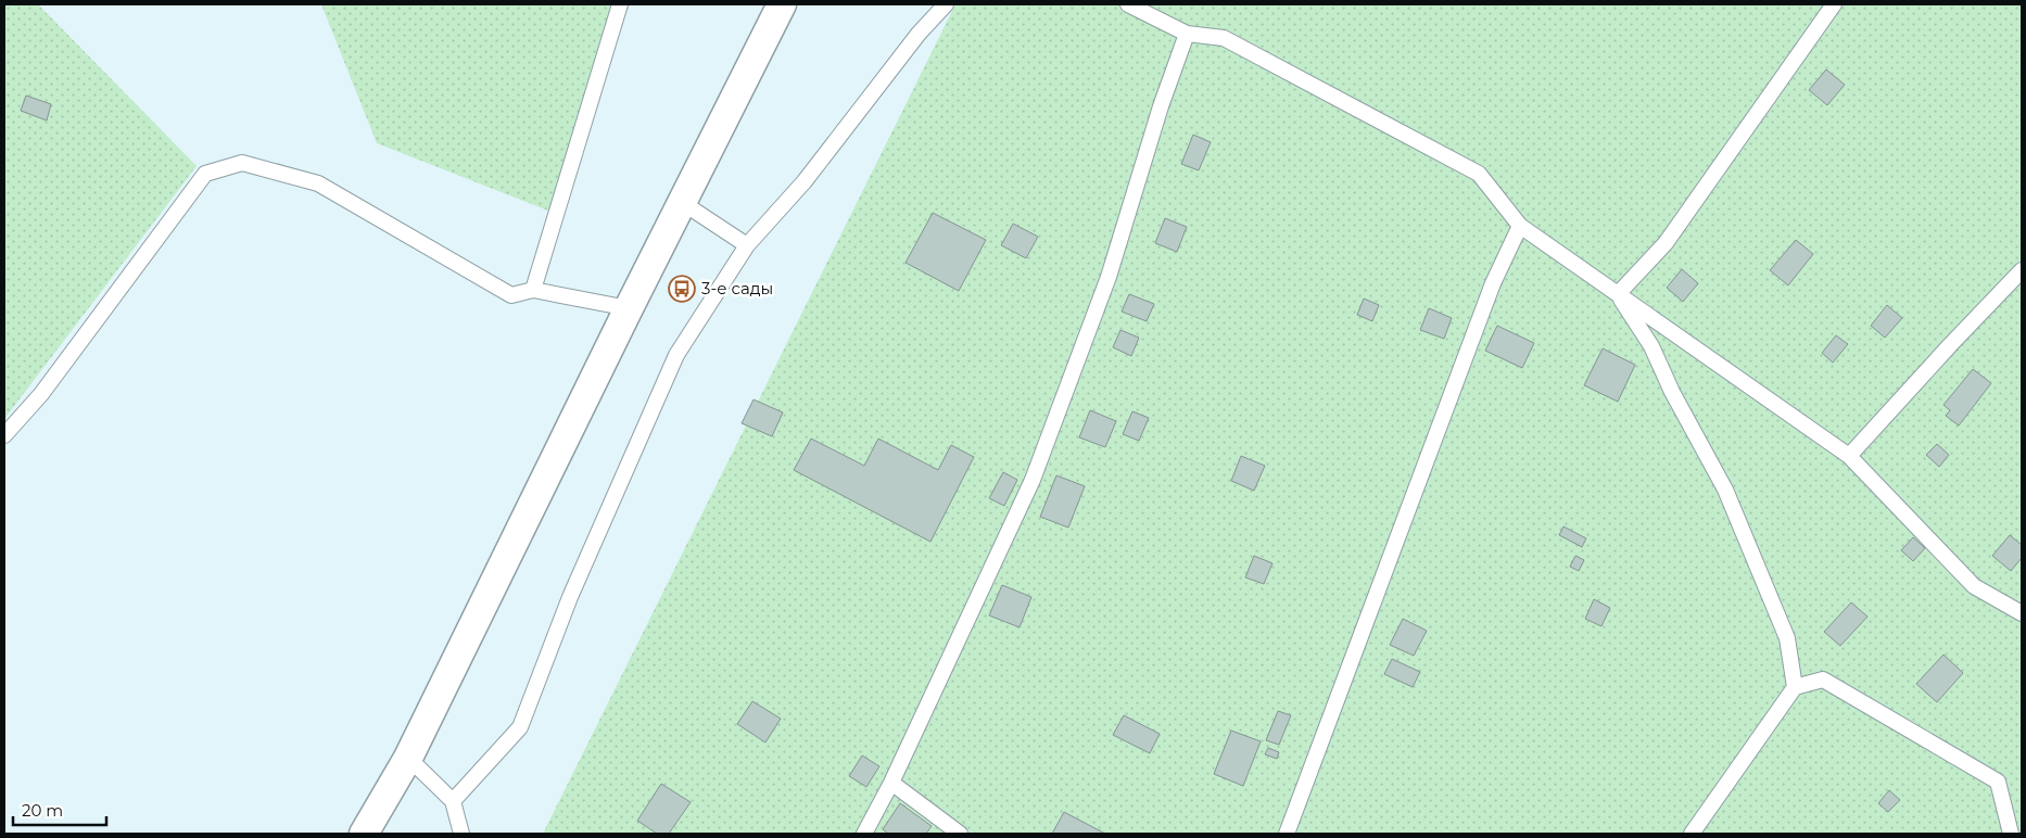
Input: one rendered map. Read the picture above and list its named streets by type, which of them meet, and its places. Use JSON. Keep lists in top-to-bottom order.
{
  "places": {
    "bus stop": ["3-е сады"]
  },
  "scale_bar": "20 m"
}
